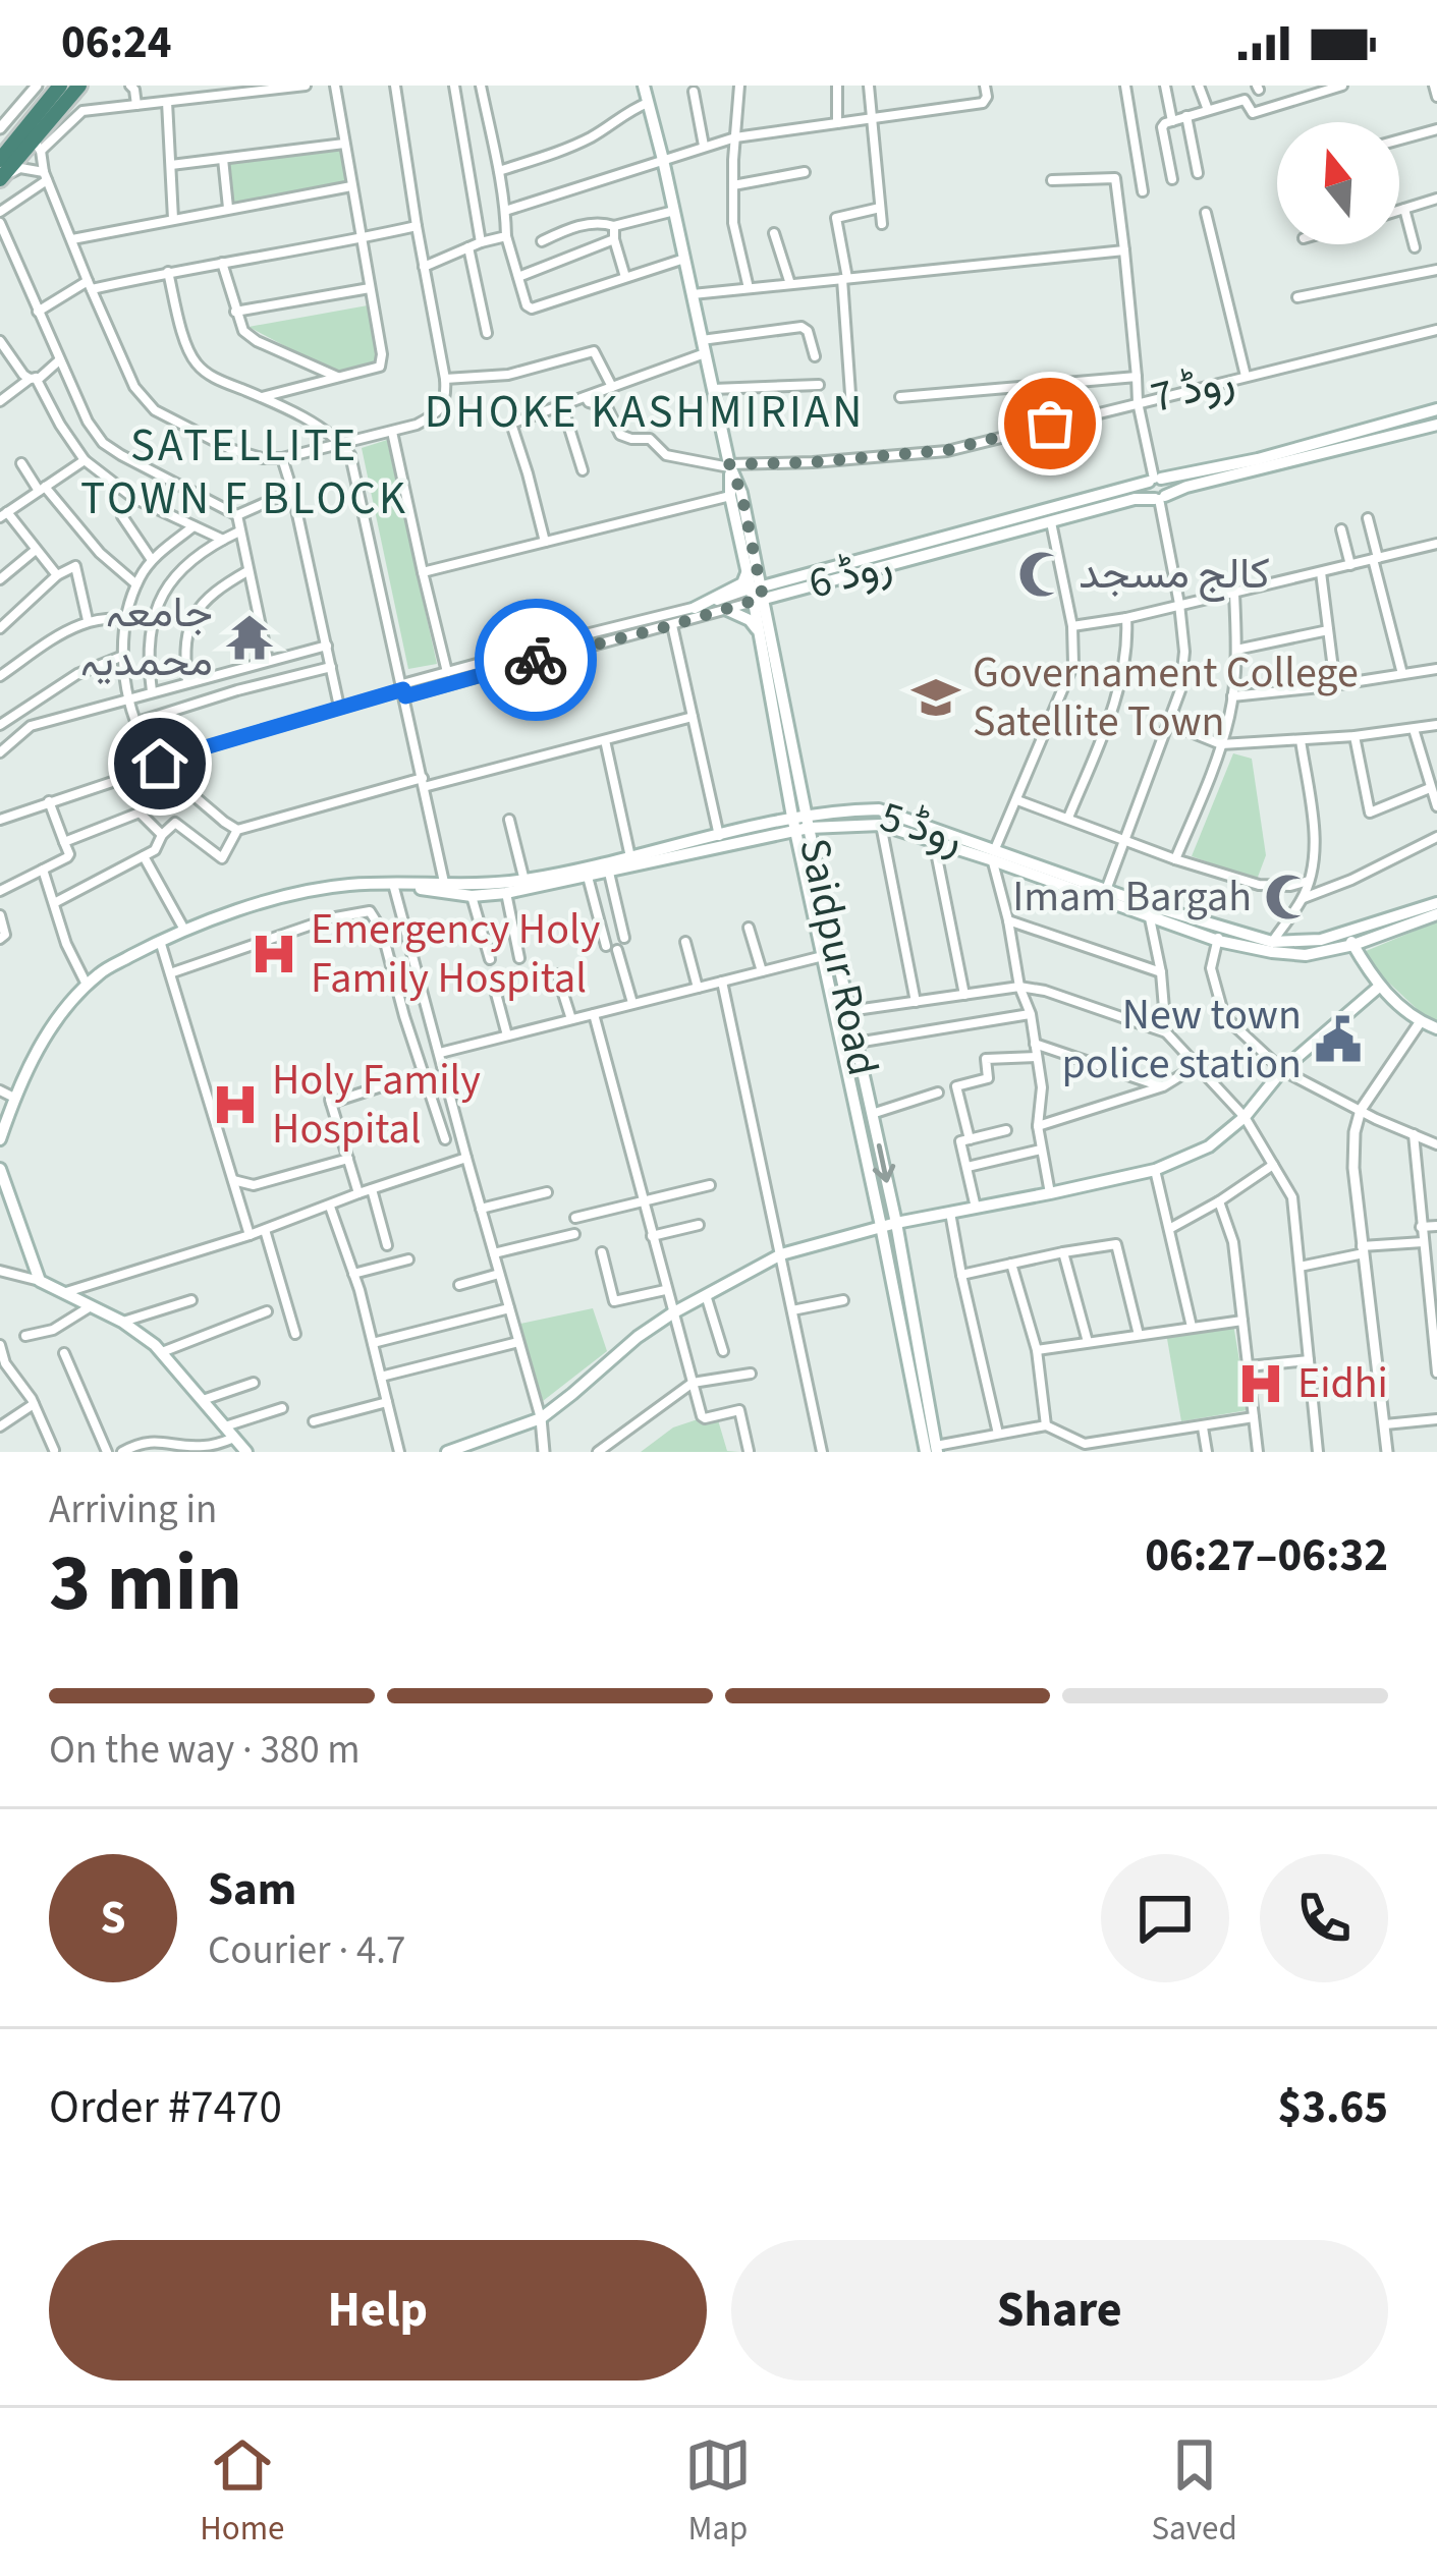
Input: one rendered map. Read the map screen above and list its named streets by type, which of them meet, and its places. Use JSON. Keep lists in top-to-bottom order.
{
  "streets": {
    "main road": ["روڈ 6", "روڈ 5", "Saidpur Road"],
    "street": ["روڈ 7"]
  },
  "crossings": [
    ["روڈ 7", "Saidpur Road"],
    ["روڈ 6", "Saidpur Road"],
    ["روڈ 5", "Saidpur Road"]
  ],
  "districts": ["DHOKE KASHMIRIAN", "SATELLITE TOWN F BLOCK"],
  "places": {
    "mosque": ["کالج مسجد", "Imam Bargah"],
    "temple": ["جامعہ محمدیہ"],
    "school or university": ["Governament College Satellite Town"],
    "hospital": ["Emergency Holy Family Hospital", "Holy Family Hospital", "Eidhi"],
    "public building": ["New town police station"]
  },
  "north": "top",
  "page": {
    "status": "06:24",
    "heading": ["3 min", "Arriving in", "06:27–06:32"],
    "panel": [
      "Sam",
      "Courier · 4.7",
      "Order #7470",
      "$3.65"
    ],
    "bar": "On the way · 380 m",
    "round": "S",
    "buttons": ["Help", "Share"],
    "tabs": ["Home", "Map", "Saved"]
  }
}
